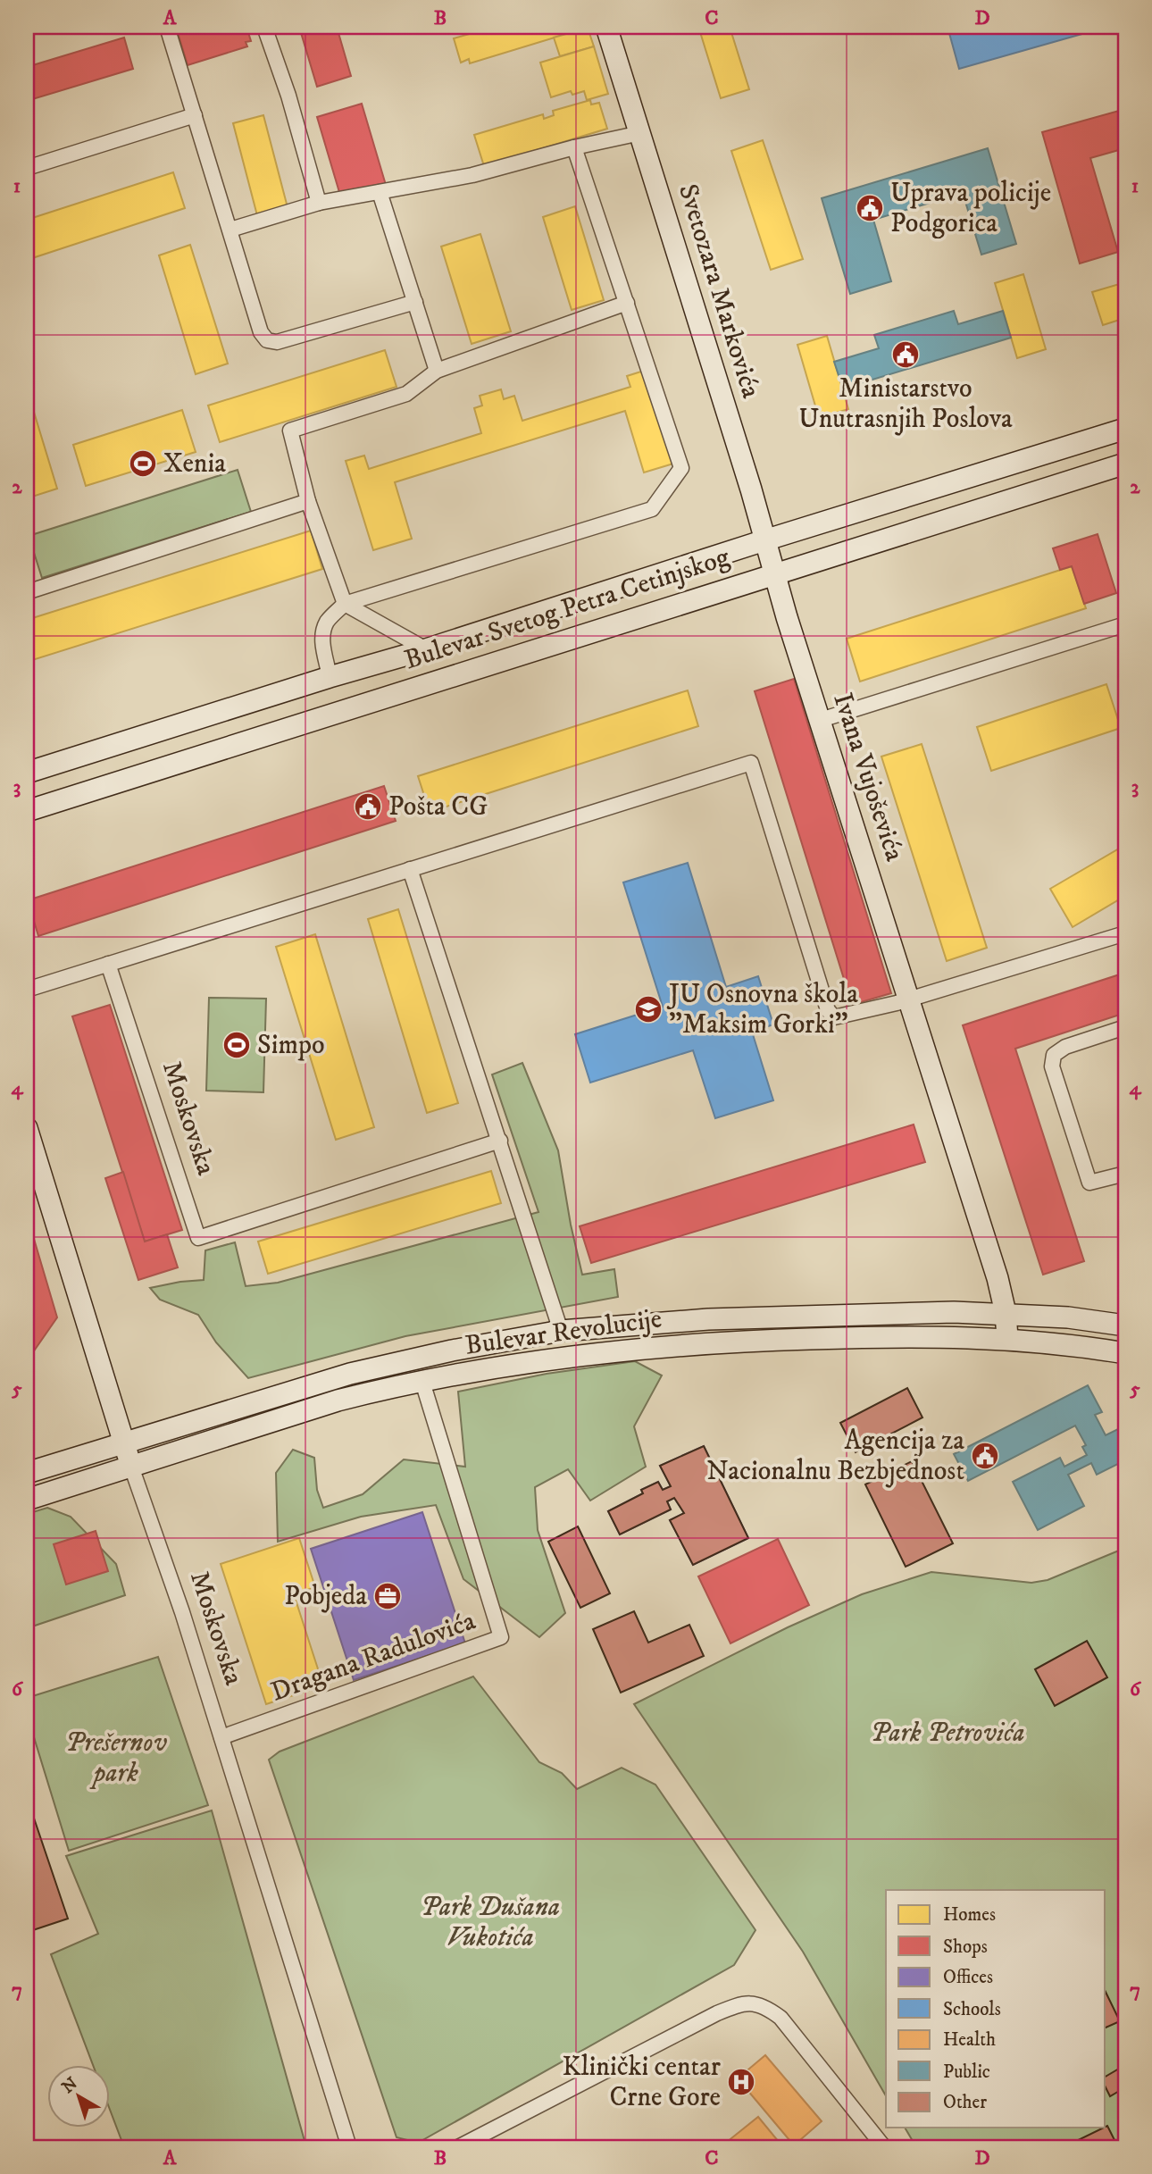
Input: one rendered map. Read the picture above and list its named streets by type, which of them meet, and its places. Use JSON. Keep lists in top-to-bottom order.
{
  "streets": {
    "main road": [
      "Svetozara Markovića",
      "Bulevar Svetog Petra Cetinjskog",
      "Ivana Vujoševića",
      "Moskovska",
      "Bulevar Revolucije"
    ],
    "street": ["Dragana Radulovića"]
  },
  "crossings": [
    ["Svetozara Markovića", "Bulevar Svetog Petra Cetinjskog"],
    ["Svetozara Markovića", "Ivana Vujoševića"],
    ["Bulevar Svetog Petra Cetinjskog", "Ivana Vujoševića"],
    ["Ivana Vujoševića", "Bulevar Revolucije"],
    ["Moskovska", "Bulevar Revolucije"],
    ["Moskovska", "Dragana Radulovića"],
    ["Bulevar Revolucije", "Dragana Radulovića"]
  ],
  "parks": ["Park Petrovića", "Prešernov park", "Park Dušana Vukotića"],
  "places": {
    "public building": [
      "Uprava policije Podgorica",
      "Ministarstvo Unutrasnjih Poslova",
      "Pošta CG",
      "Agencija za Nacionalnu Bezbjednost"
    ],
    "sports": ["Xenia", "Simpo"],
    "school or university": ["JU Osnovna škola \"Maksim Gorki\""],
    "office": ["Pobjeda"],
    "hospital": ["Klinički centar Crne Gore"]
  },
  "legend": [
    "Homes",
    "Shops",
    "Offices",
    "Schools",
    "Health",
    "Public",
    "Other"
  ],
  "north": "top left",
  "grid": {
    "columns": [
      "A",
      "B",
      "C",
      "D"
    ],
    "rows": [
      "1",
      "2",
      "3",
      "4",
      "5",
      "6",
      "7"
    ]
  }
}
